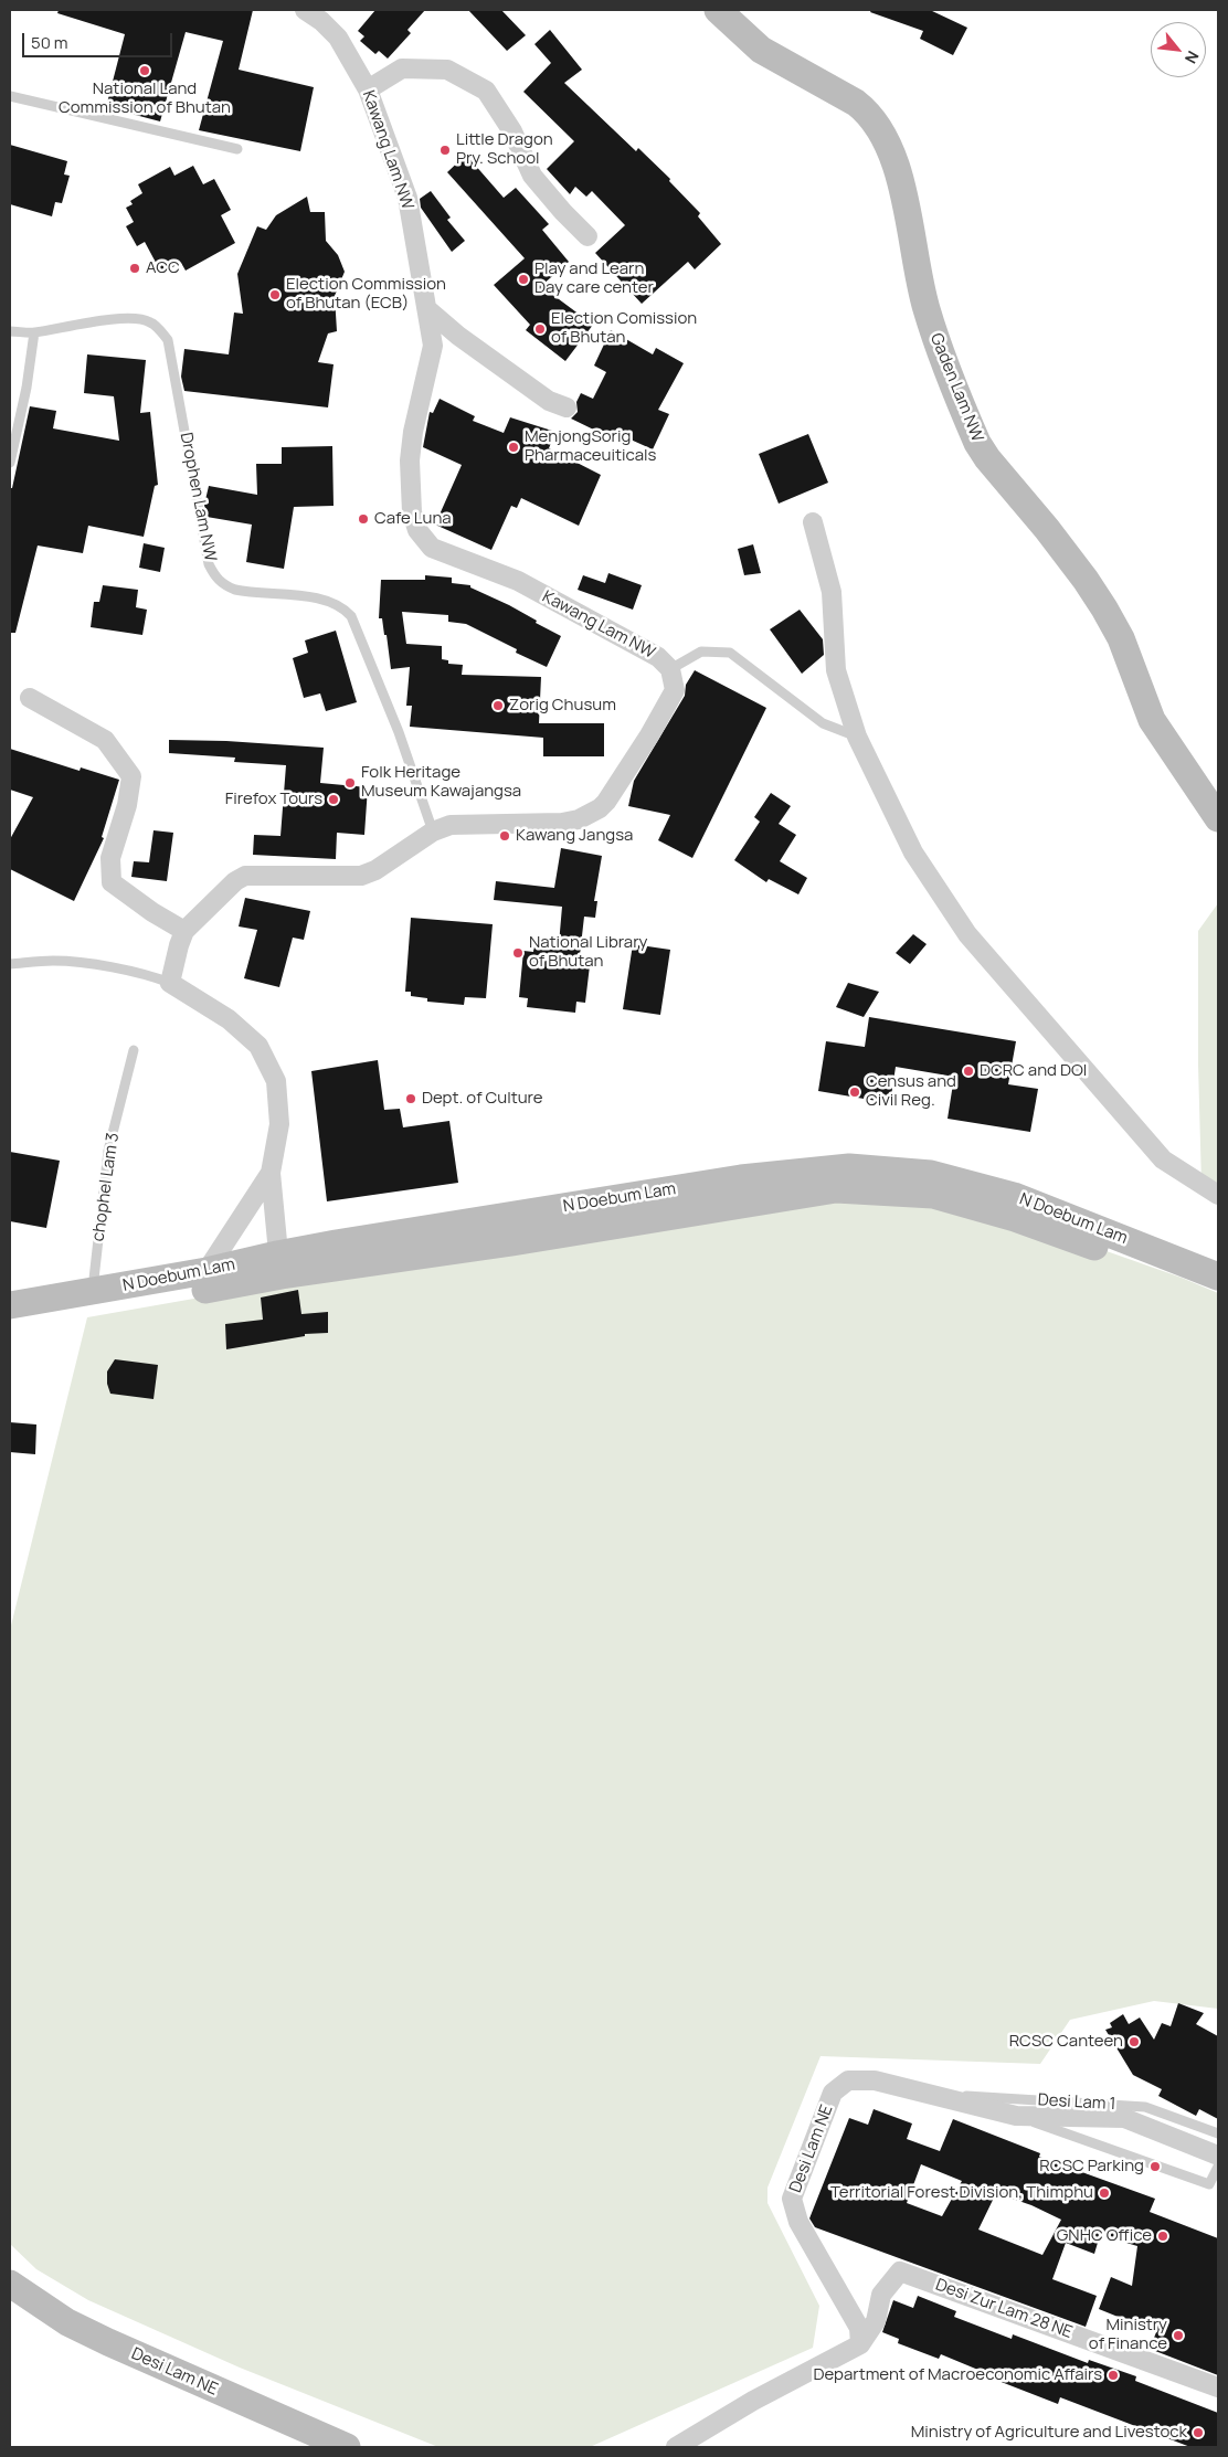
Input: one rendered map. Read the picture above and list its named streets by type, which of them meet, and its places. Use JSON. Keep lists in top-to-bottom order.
{
  "streets": {
    "main road": ["Gaden Lam NW", "N Doebum Lam", "Desi Lam NE"],
    "street": ["Kawang Lam NW", "Desi Zur Lam 28 NE"],
    "lane": ["Drophen Lam NW", "chophel Lam 3", "Desi Lam 1"]
  },
  "crossings": [
    ["Kawang Lam NW", "Drophen Lam NW"],
    ["chophel Lam 3", "N Doebum Lam"],
    ["Desi Lam 1", "Desi Lam NE"],
    ["Desi Lam NE", "Desi Zur Lam 28 NE"]
  ],
  "places": [
    "National Land Commission of Bhutan",
    "Little Dragon Pry. School",
    "ACC",
    "Play and Learn Day care center",
    "Election Commission of Bhutan (ECB)",
    "Election Comission of Bhutan",
    "MenjongSorig Pharmaceuiticals",
    "Cafe Luna",
    "Zorig Chusum",
    "Folk Heritage Museum Kawajangsa",
    "Firefox Tours",
    "Kawang Jangsa",
    "National Library of Bhutan",
    "DCRC and DOI",
    "Census and Civil Reg.",
    "Dept. of Culture",
    "RCSC Canteen",
    "RCSC Parking",
    "Territorial Forest Division, Thimphu",
    "GNHC Office",
    "Ministry of Finance",
    "Department of Macroeconomic Affairs",
    "Ministry of Agriculture and Livestock"
  ],
  "scale_bar": "50 m",
  "north": "bottom right"
}
